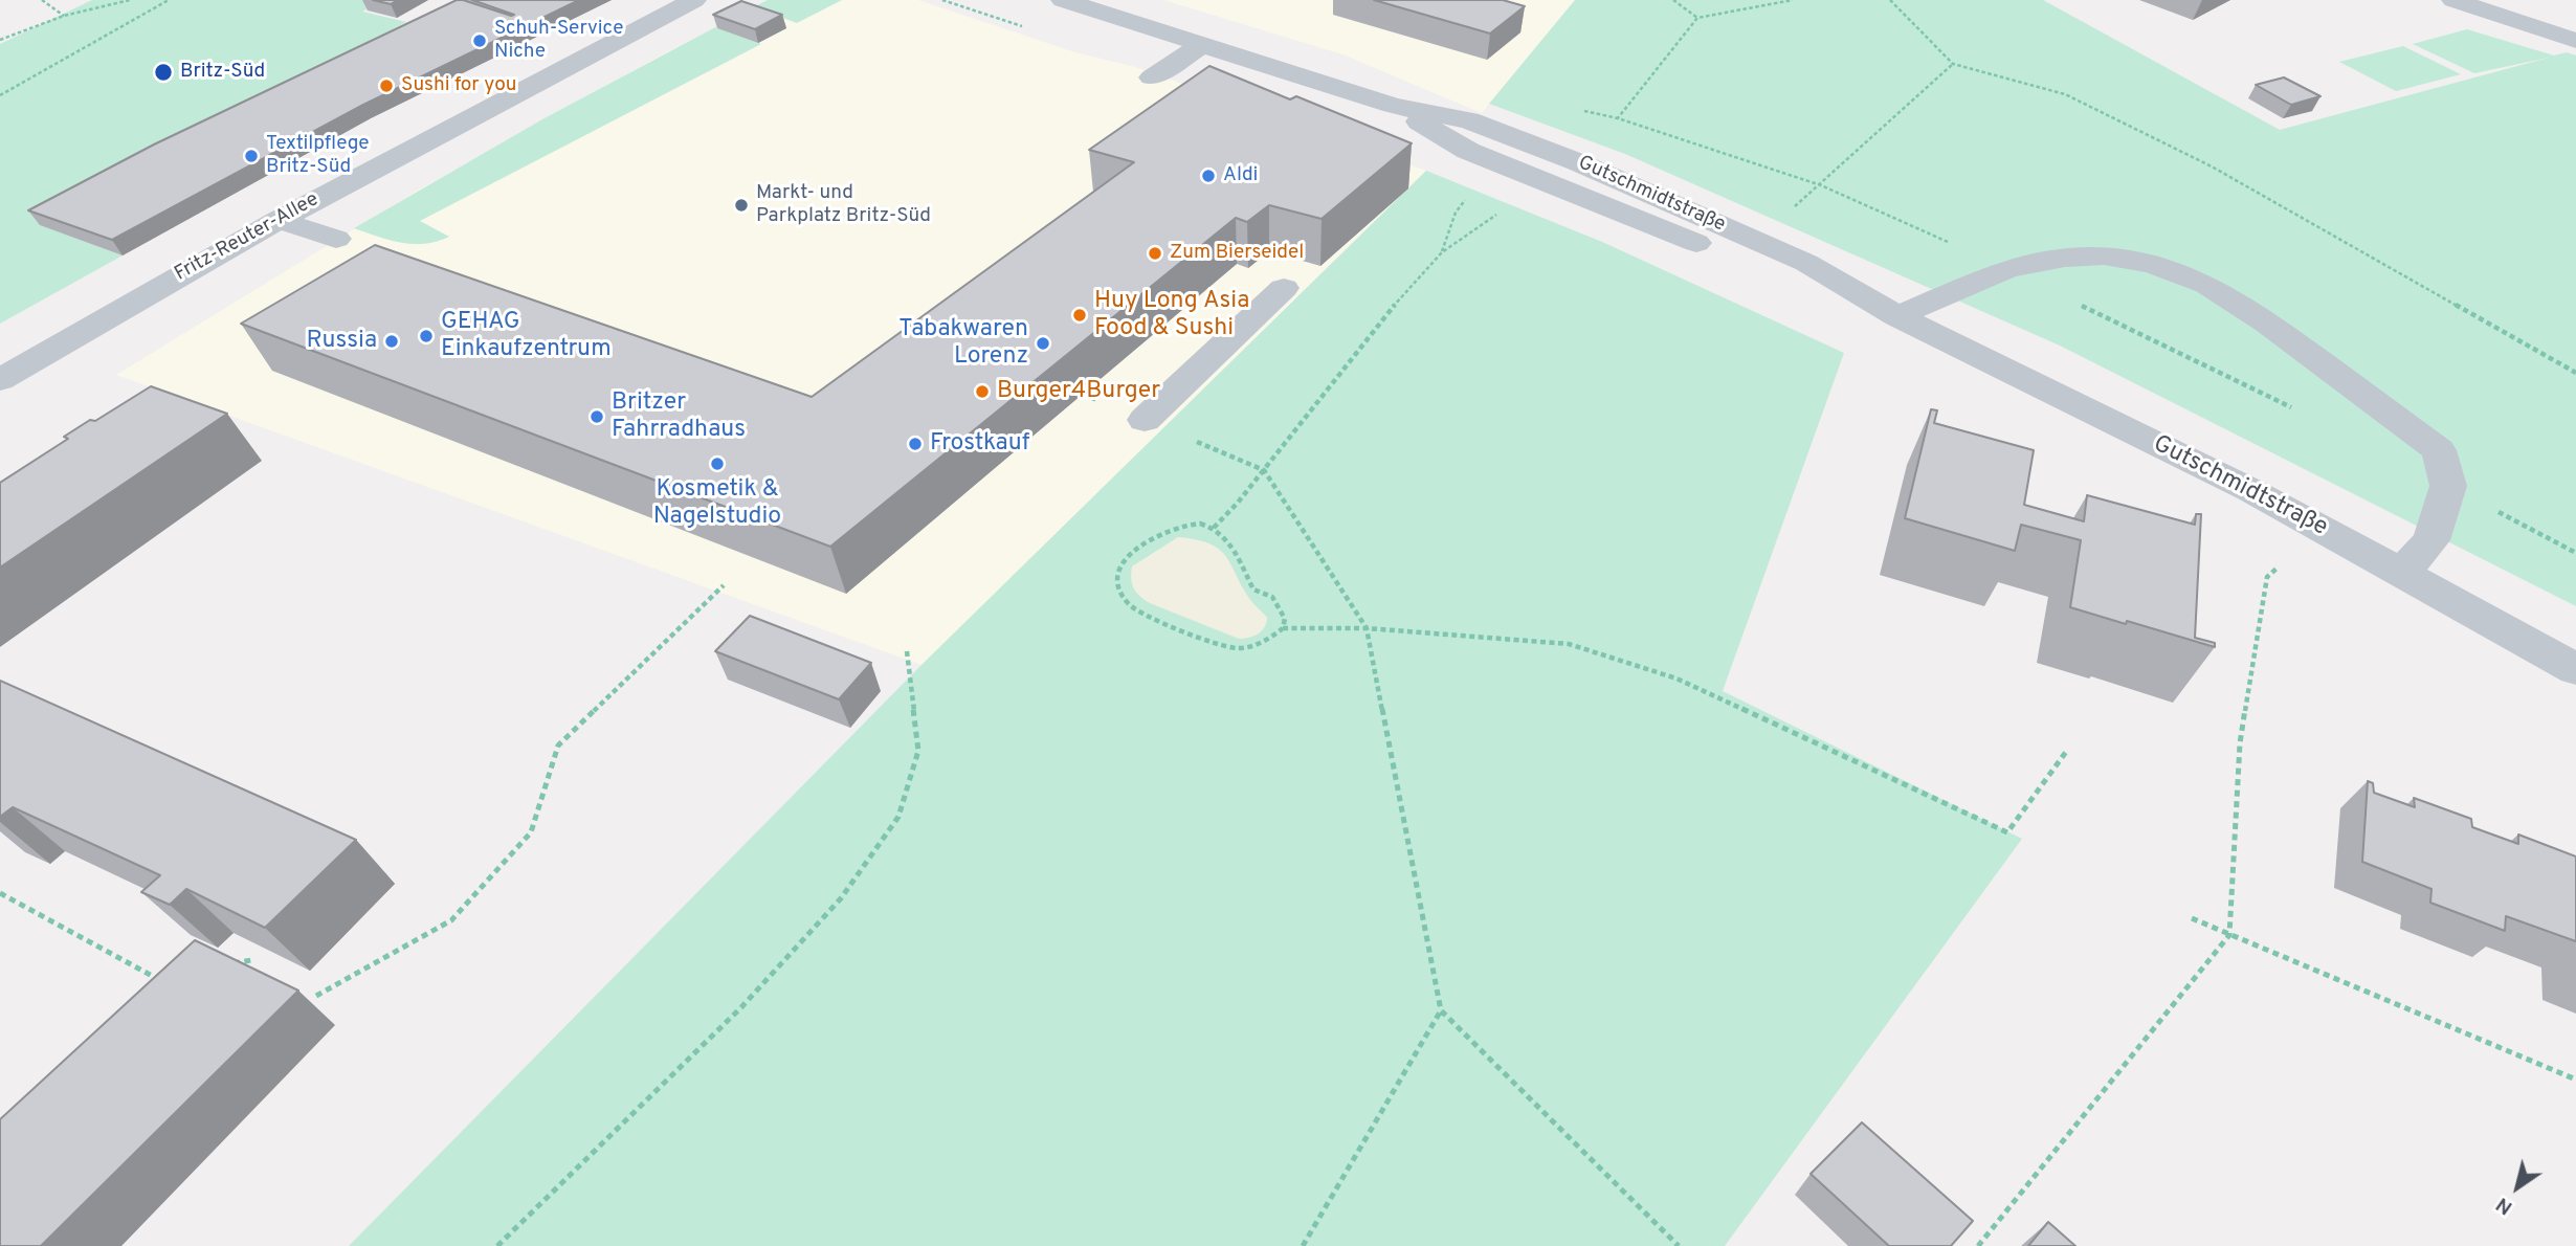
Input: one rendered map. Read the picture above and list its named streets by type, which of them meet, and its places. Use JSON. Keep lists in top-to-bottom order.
{
  "streets": {
    "street": ["Gutschmidtstraße", "Fritz-Reuter-Allee"]
  },
  "places": [
    "Schuh-Service Niche",
    "Britz-Süd",
    "Sushi for you",
    "Textilpflege Britz-Süd",
    "Aldi",
    "Markt- und Parkplatz Britz-Süd",
    "Zum Bierseidel",
    "Huy Long Asia Food & Sushi",
    "GEHAG Einkaufzentrum",
    "Russia",
    "Tabakwaren Lorenz",
    "Burger4Burger",
    "Britzer Fahrradhaus",
    "Frostkauf",
    "Kosmetik & Nagelstudio"
  ],
  "north": "bottom left"
}
